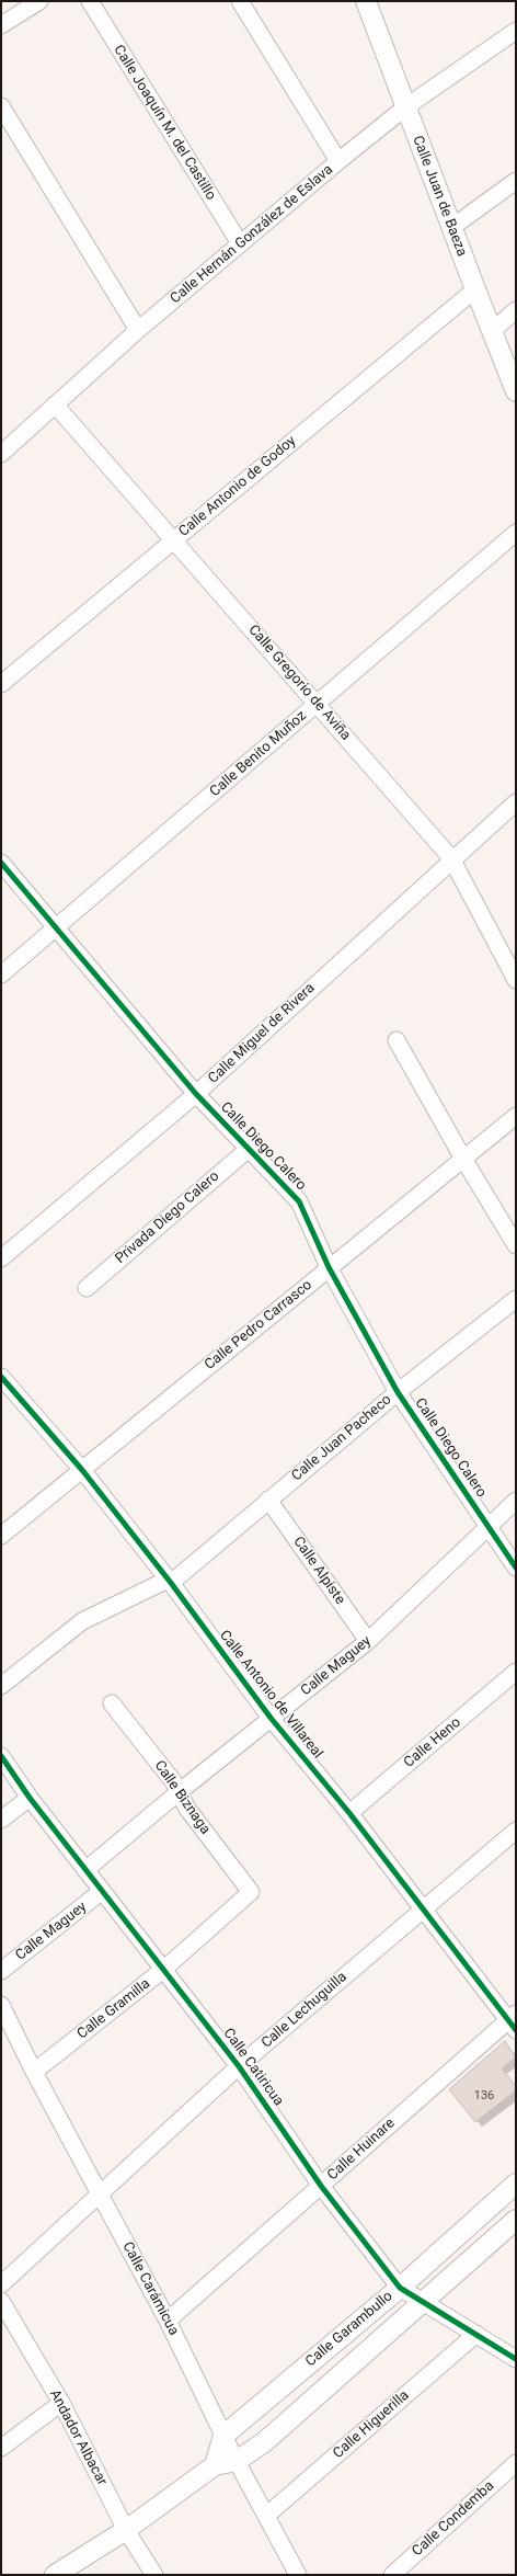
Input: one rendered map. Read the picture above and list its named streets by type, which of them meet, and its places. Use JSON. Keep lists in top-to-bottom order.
{
  "streets": {
    "street": [
      "Calle Joaquín M. del Castillo",
      "Calle Juan de Baeza",
      "Calle Hernán González de Eslava",
      "Calle Antonio de Godoy",
      "Calle Gregorio de Aviña",
      "Calle Benito Muñoz",
      "Calle Miguel de Rivera",
      "Calle Diego Calero",
      "Privada Diego Calero",
      "Calle Pedro Carrasco",
      "Calle Juan Pacheco",
      "Calle Alpiste",
      "Calle Maguey",
      "Calle Antonio de Villareal",
      "Calle Heno",
      "Calle Biznaga",
      "Calle Gramilla",
      "Calle Lechuguilla",
      "Calle Catiricua",
      "Calle Huinare",
      "Calle Carámicua",
      "Calle Garambullo",
      "Calle Higuerilla",
      "Andador Albacar",
      "Calle Condemba"
    ]
  },
  "crossings": [
    ["Calle Joaquín M. del Castillo", "Calle Hernán González de Eslava"],
    ["Calle Juan de Baeza", "Calle Hernán González de Eslava"],
    ["Calle Juan de Baeza", "Calle Antonio de Godoy"],
    ["Calle Hernán González de Eslava", "Calle Gregorio de Aviña"],
    ["Calle Antonio de Godoy", "Calle Gregorio de Aviña"],
    ["Calle Gregorio de Aviña", "Calle Benito Muñoz"],
    ["Calle Gregorio de Aviña", "Calle Miguel de Rivera"],
    ["Calle Benito Muñoz", "Calle Diego Calero"],
    ["Calle Miguel de Rivera", "Calle Diego Calero"],
    ["Calle Diego Calero", "Privada Diego Calero"],
    ["Calle Diego Calero", "Calle Pedro Carrasco"],
    ["Calle Diego Calero", "Calle Juan Pacheco"],
    ["Calle Diego Calero", "Calle Maguey"],
    ["Calle Pedro Carrasco", "Calle Antonio de Villareal"],
    ["Calle Juan Pacheco", "Calle Alpiste"],
    ["Calle Juan Pacheco", "Calle Antonio de Villareal"],
    ["Calle Alpiste", "Calle Maguey"],
    ["Calle Maguey", "Calle Antonio de Villareal"],
    ["Calle Maguey", "Calle Biznaga"],
    ["Calle Maguey", "Calle Catiricua"],
    ["Calle Antonio de Villareal", "Calle Heno"],
    ["Calle Antonio de Villareal", "Calle Lechuguilla"],
    ["Calle Antonio de Villareal", "Calle Huinare"],
    ["Calle Biznaga", "Calle Gramilla"],
    ["Calle Gramilla", "Calle Catiricua"],
    ["Calle Gramilla", "Calle Carámicua"],
    ["Calle Lechuguilla", "Calle Catiricua"],
    ["Calle Lechuguilla", "Calle Carámicua"],
    ["Calle Catiricua", "Calle Huinare"],
    ["Calle Catiricua", "Calle Garambullo"],
    ["Calle Catiricua", "Calle Higuerilla"],
    ["Calle Huinare", "Calle Carámicua"],
    ["Calle Carámicua", "Calle Garambullo"],
    ["Calle Carámicua", "Calle Higuerilla"],
    ["Calle Garambullo", "Andador Albacar"]
  ],
  "house_numbers": ["136"]
}
